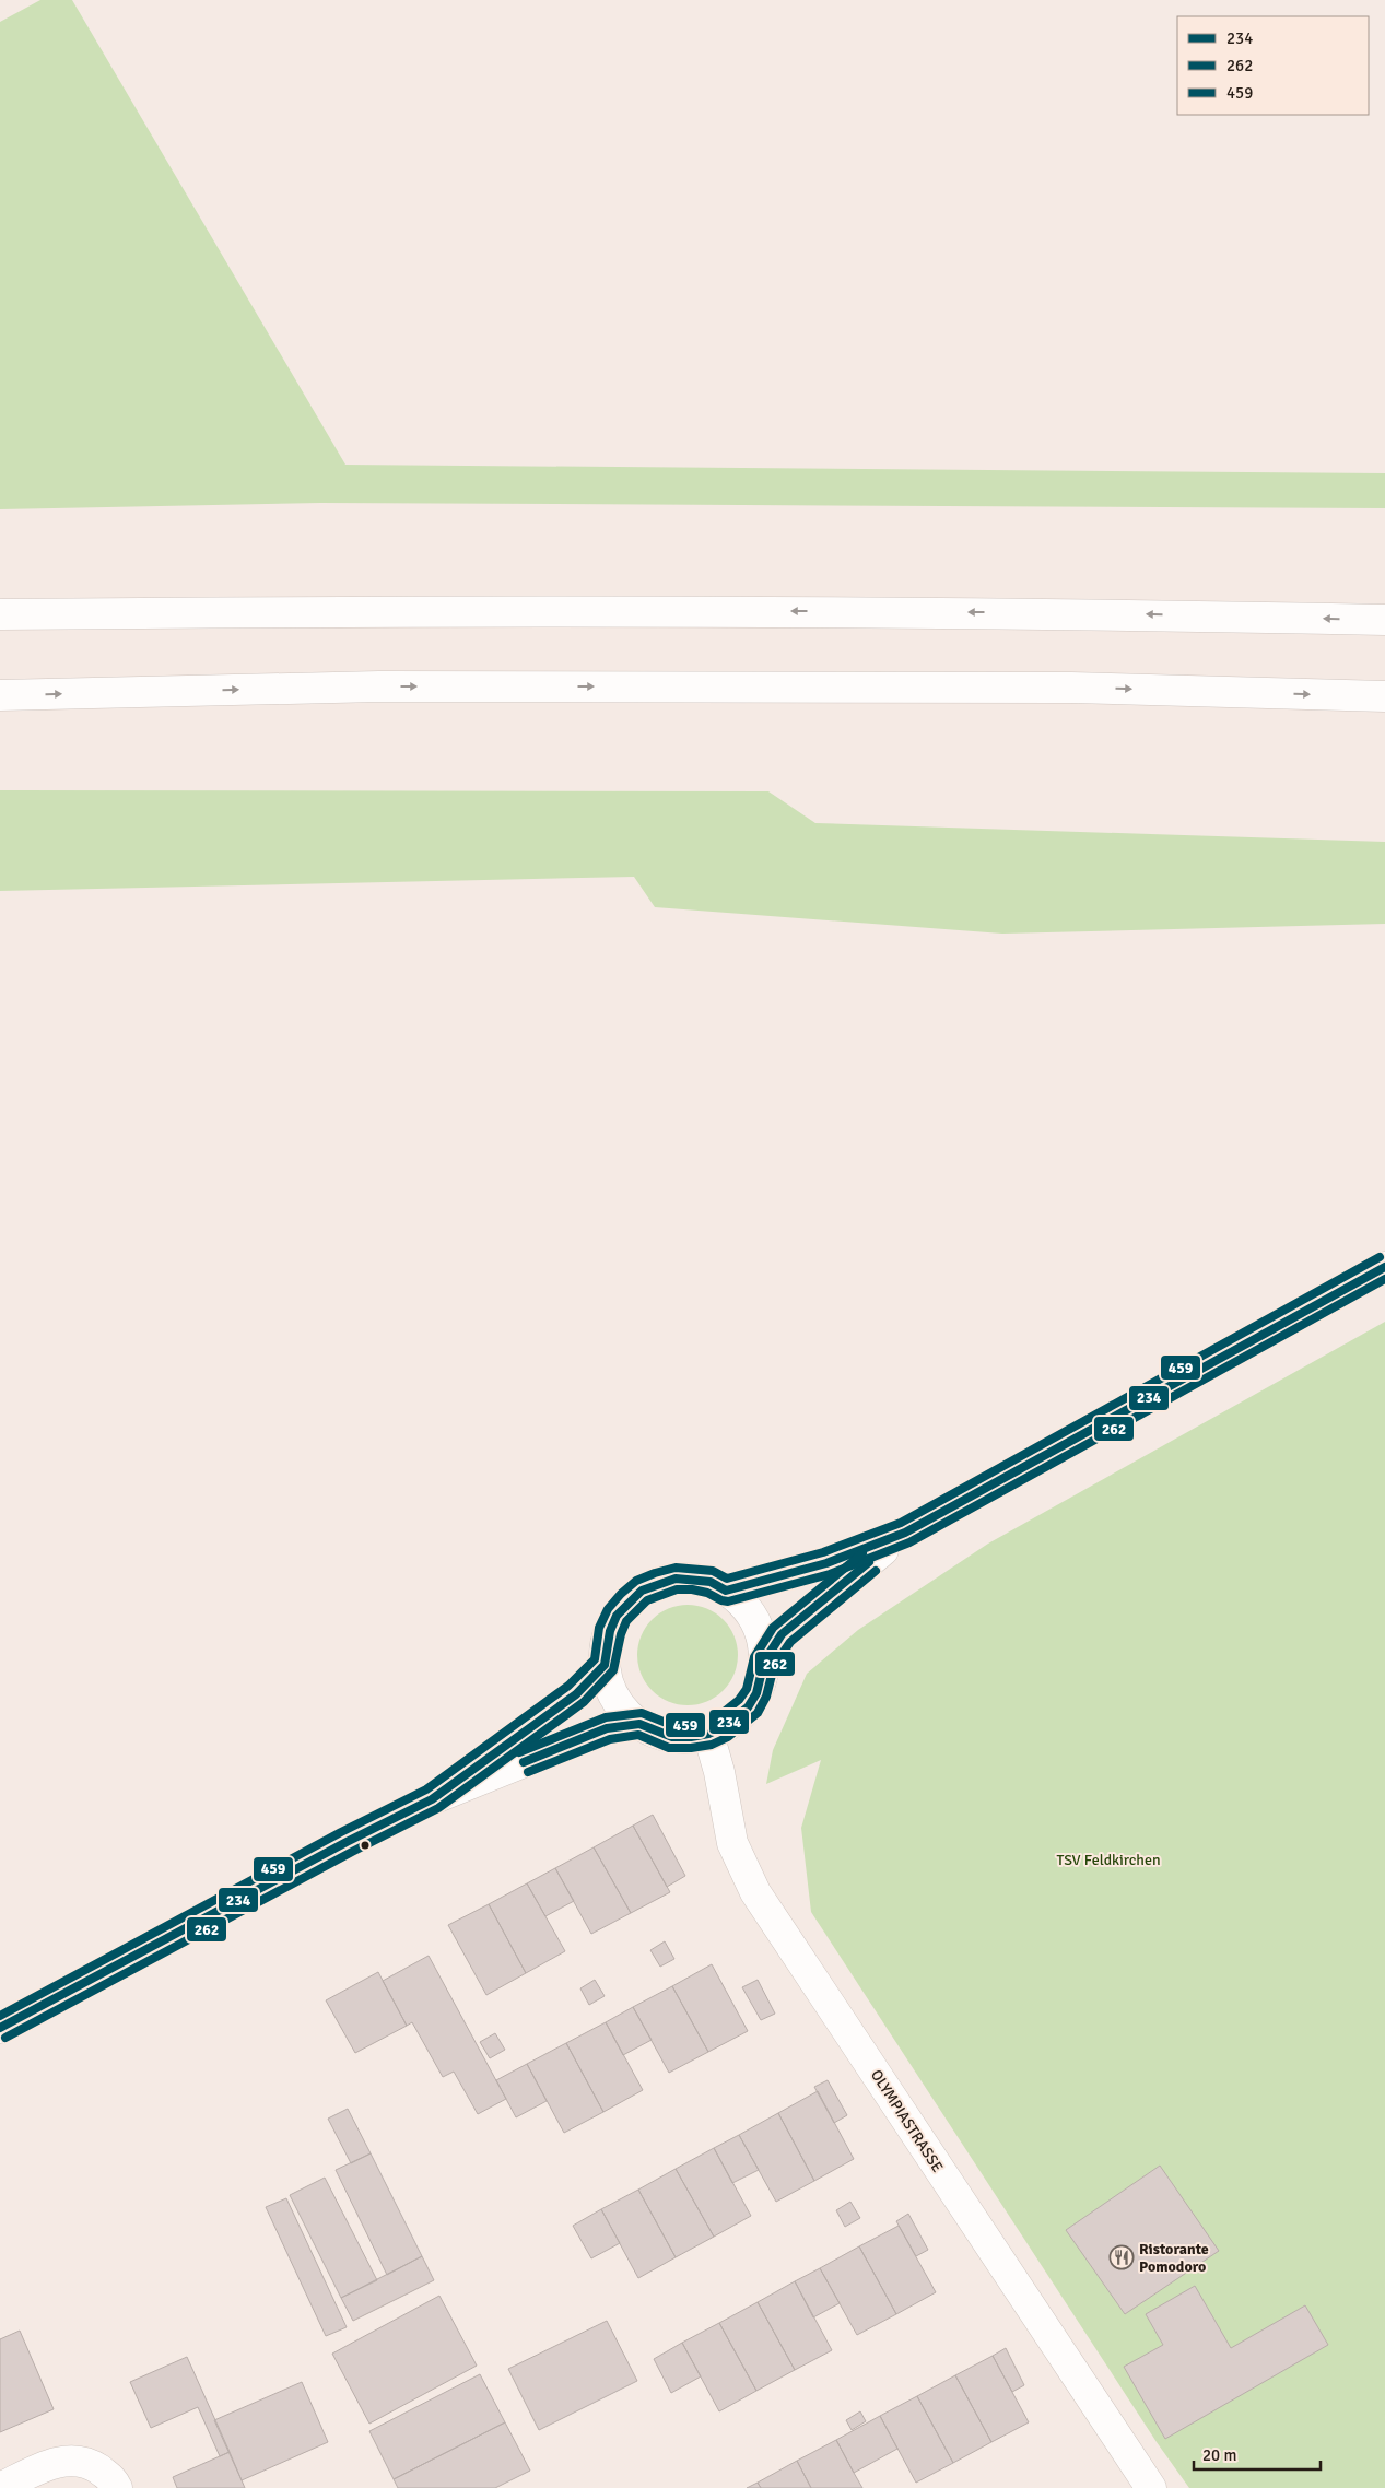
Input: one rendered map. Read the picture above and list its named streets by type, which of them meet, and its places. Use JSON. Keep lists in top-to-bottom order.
{
  "streets": {
    "main road": ["OLYMPIASTRASSE"]
  },
  "parks": ["TSV Feldkirchen"],
  "places": {
    "restaurant": ["Ristorante Pomodoro"]
  },
  "lines": ["transit line 459", "transit line 234", "transit line 262"],
  "legend": ["234", "262", "459"],
  "scale_bar": "20 m"
}
